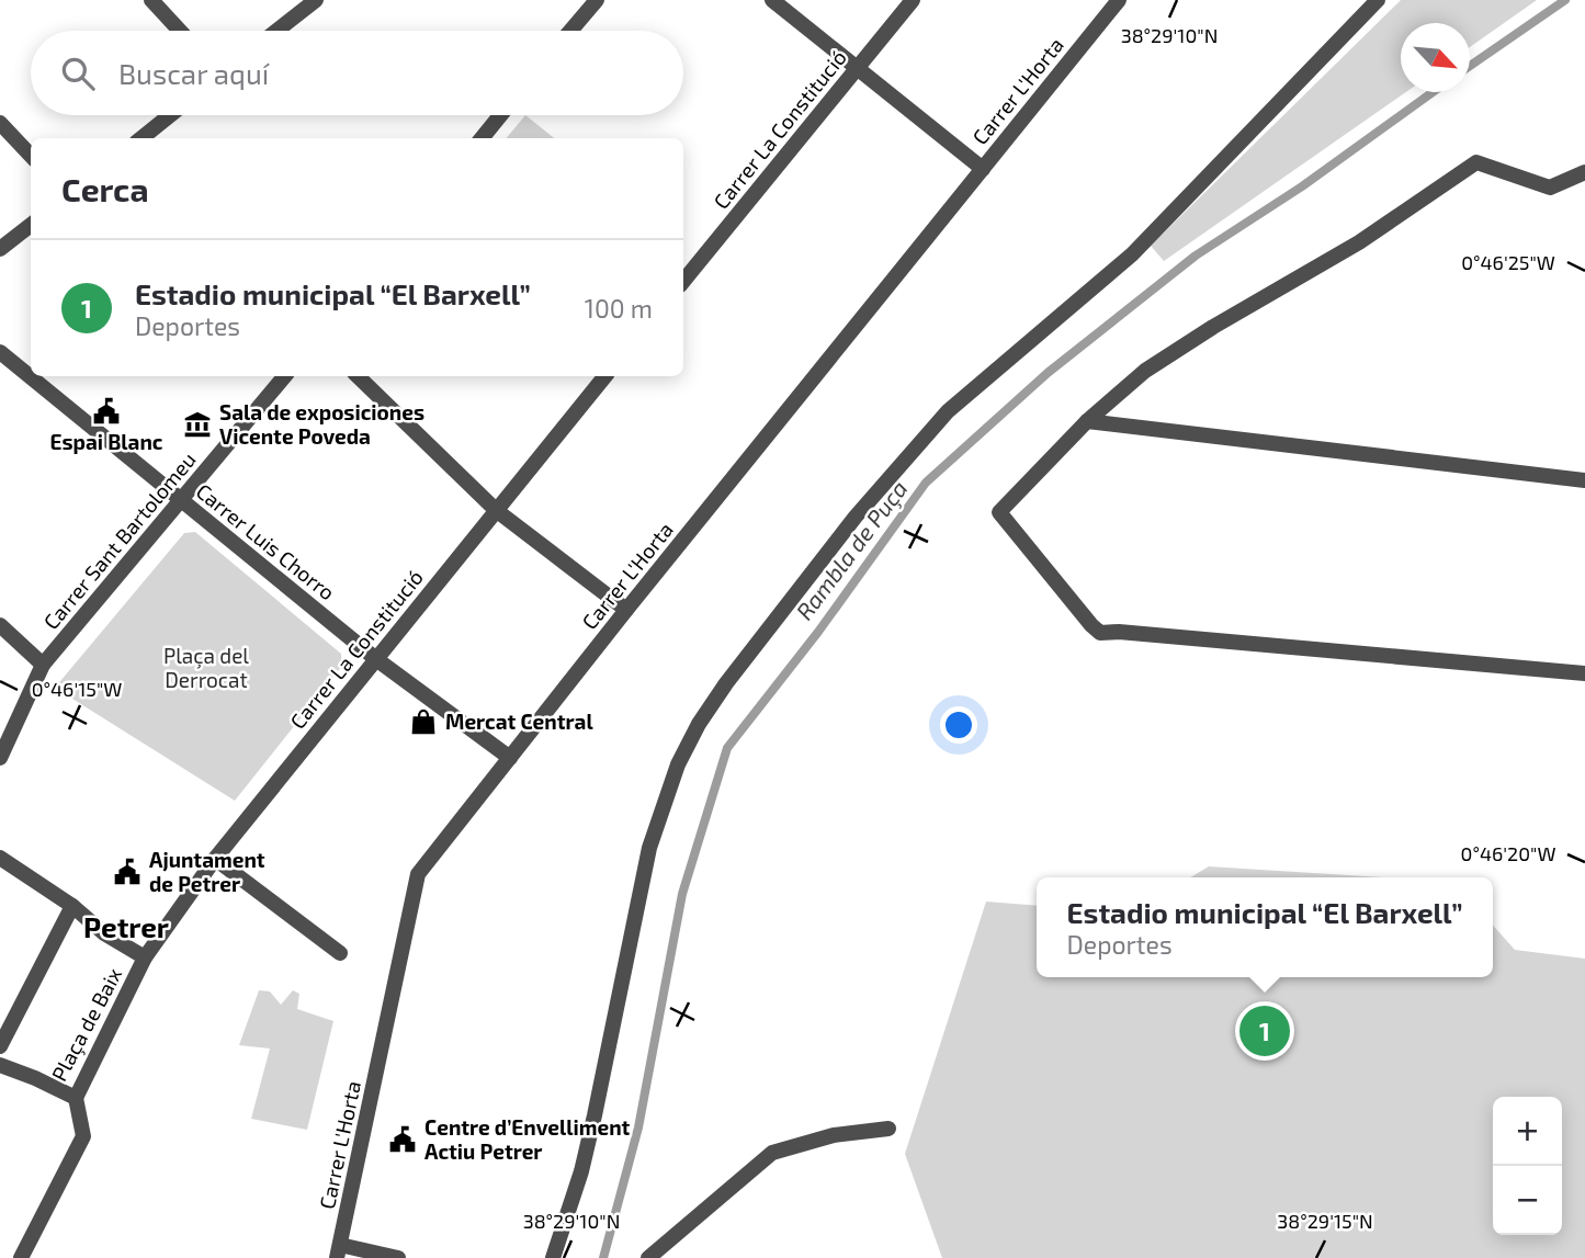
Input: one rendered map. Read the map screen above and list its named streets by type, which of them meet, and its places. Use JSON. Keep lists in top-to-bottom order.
{
  "streets": {
    "street": [
      "Carrer L'Horta",
      "Carrer La Constitució",
      "Carrer Sant Bartolomeu",
      "Carrer Luis Chorro",
      "Plaça de Baix"
    ]
  },
  "crossings": [
    ["Carrer L'Horta", "Carrer Luis Chorro"],
    ["Carrer La Constitució", "Carrer Luis Chorro"],
    ["Carrer La Constitució", "Plaça de Baix"],
    ["Carrer Sant Bartolomeu", "Carrer Luis Chorro"]
  ],
  "districts": ["Petrer"],
  "water": ["Rambla de Puça"],
  "parks": ["Plaça del Derrocat"],
  "places": {
    "public building": ["Espai Blanc", "Ajuntament de Petrer", "Centre d’Envelliment Actiu Petrer"],
    "museum": ["Sala de exposiciones Vicente Poveda"],
    "shop": ["Mercat Central"]
  },
  "north": "bottom right",
  "page": {
    "search": "Buscar aquí",
    "heading": "Cerca",
    "list": [
      {
        "mark": "1",
        "name": "Estadio municipal “El Barxell”",
        "note": "Deportes",
        "value": "100 m"
      }
    ],
    "popup": ["Estadio municipal “El Barxell”", "Deportes"],
    "pins": "1",
    "map_buttons": ["+", "−"]
  },
  "coordinates": [
    "38°29'10\"N",
    "0°46'25\"W",
    "0°46'15\"W",
    "0°46'20\"W",
    "38°29'15\"N"
  ]
}
